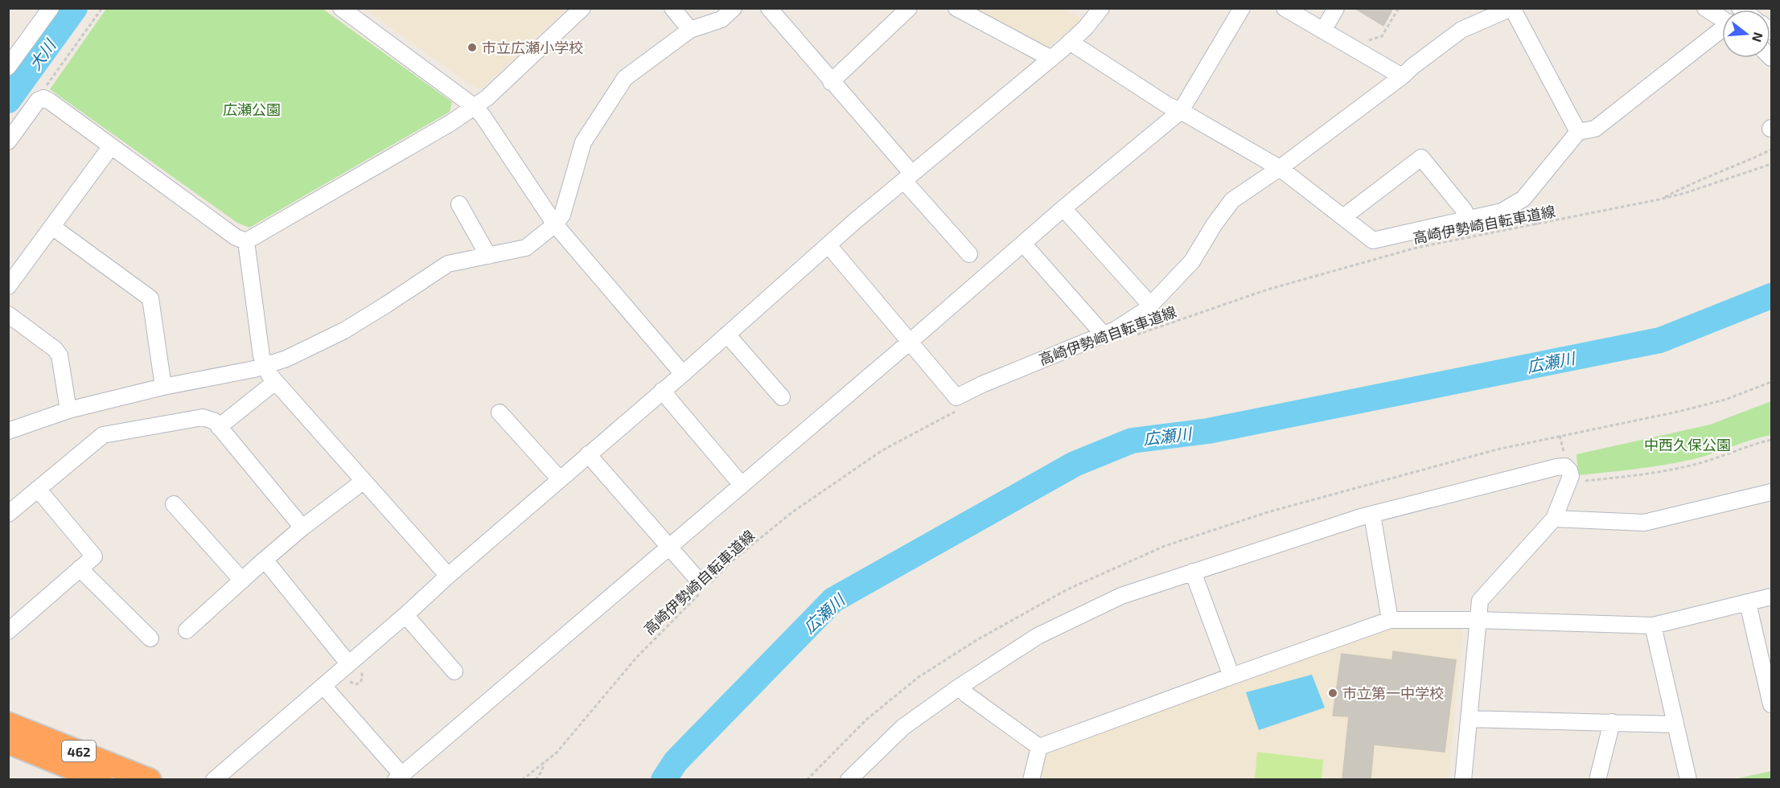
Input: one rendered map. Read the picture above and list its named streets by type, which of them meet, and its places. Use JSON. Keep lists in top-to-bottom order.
{
  "streets": {
    "highway": ["462"],
    "path": ["高崎伊勢崎自転車道線"]
  },
  "water": ["大川", "広瀬川"],
  "parks": ["広瀬公園", "中西久保公園"],
  "places": ["市立広瀬小学校", "市立第一中学校"],
  "north": "right"
}
